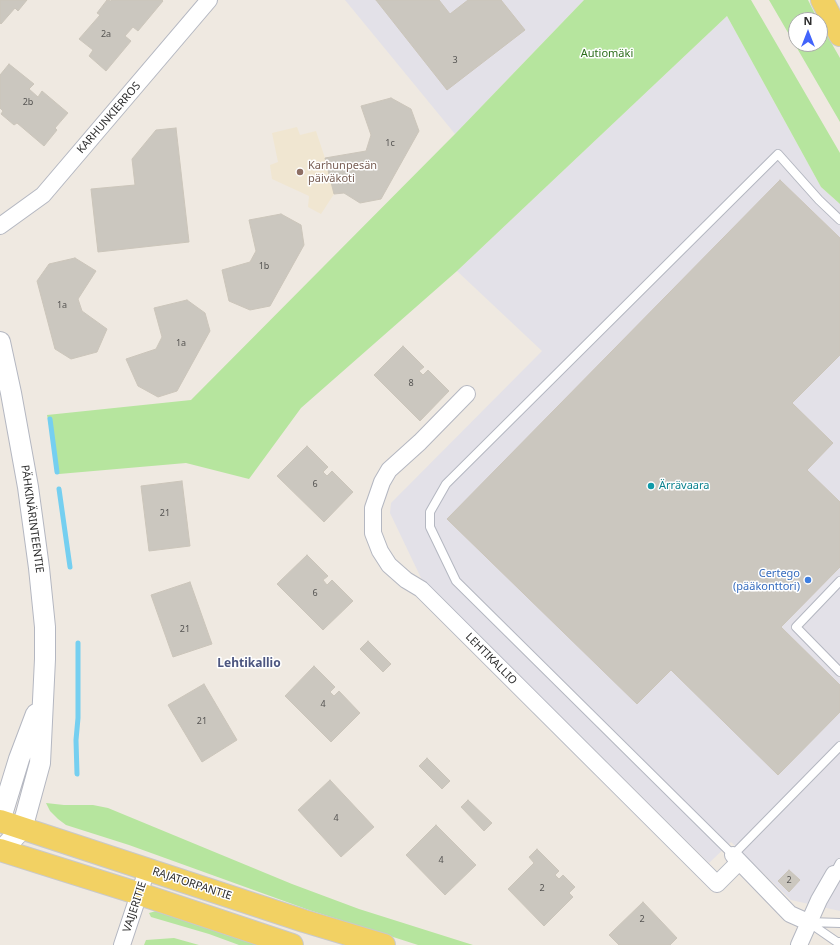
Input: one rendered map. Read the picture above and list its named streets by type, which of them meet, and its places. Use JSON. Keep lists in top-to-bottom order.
{
  "streets": {
    "main road": ["RAJATORPANTIE"],
    "street": [
      "KARHUNKIERROS",
      "PÄHKINÄRINTEENTIE",
      "LEHTIKALLIO",
      "VAIJERITIE"
    ]
  },
  "crossings": [
    ["PÄHKINÄRINTEENTIE", "RAJATORPANTIE"],
    ["RAJATORPANTIE", "VAIJERITIE"]
  ],
  "districts": ["Lehtikallio"],
  "parks": ["Autiomäki"],
  "places": ["Karhunpesän päiväkoti", "Ärrävaara", "Certego (pääkonttori)"],
  "house_numbers": [
    "2a",
    "3",
    "2b",
    "1c",
    "1b",
    "1a",
    "1a",
    "8",
    "6",
    "21",
    "6",
    "21",
    "4",
    "21",
    "4",
    "4",
    "2",
    "2",
    "2"
  ],
  "north": "top"
}
